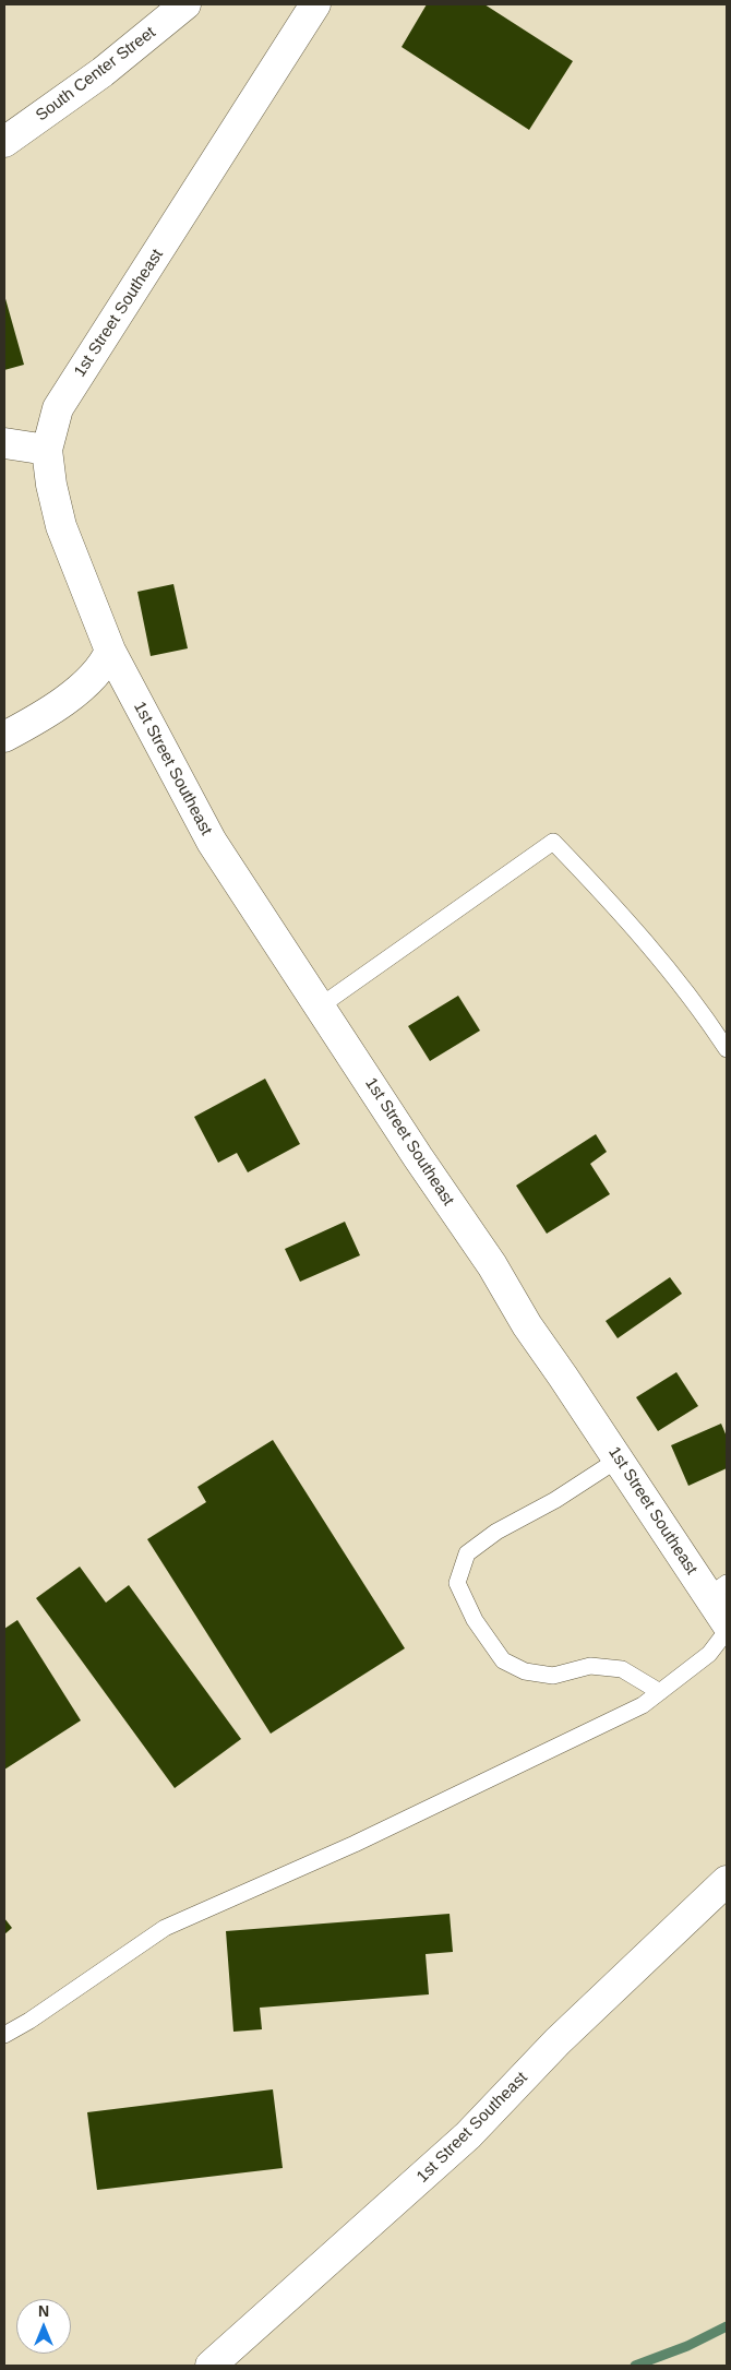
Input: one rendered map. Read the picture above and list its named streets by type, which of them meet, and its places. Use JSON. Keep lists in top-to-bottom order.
{
  "streets": {
    "street": ["South Center Street", "1st Street Southeast"]
  },
  "north": "top"
}
